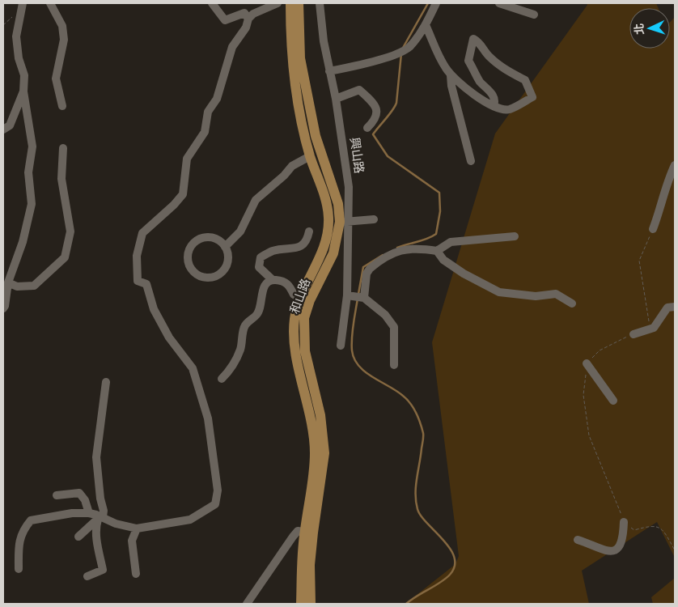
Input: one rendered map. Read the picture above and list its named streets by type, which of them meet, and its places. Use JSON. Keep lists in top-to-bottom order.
{
  "streets": {
    "main road": ["和山路"],
    "street": ["興山路"]
  },
  "crossings": [
    ["興山路", "和山路"]
  ],
  "north": "left"
}
